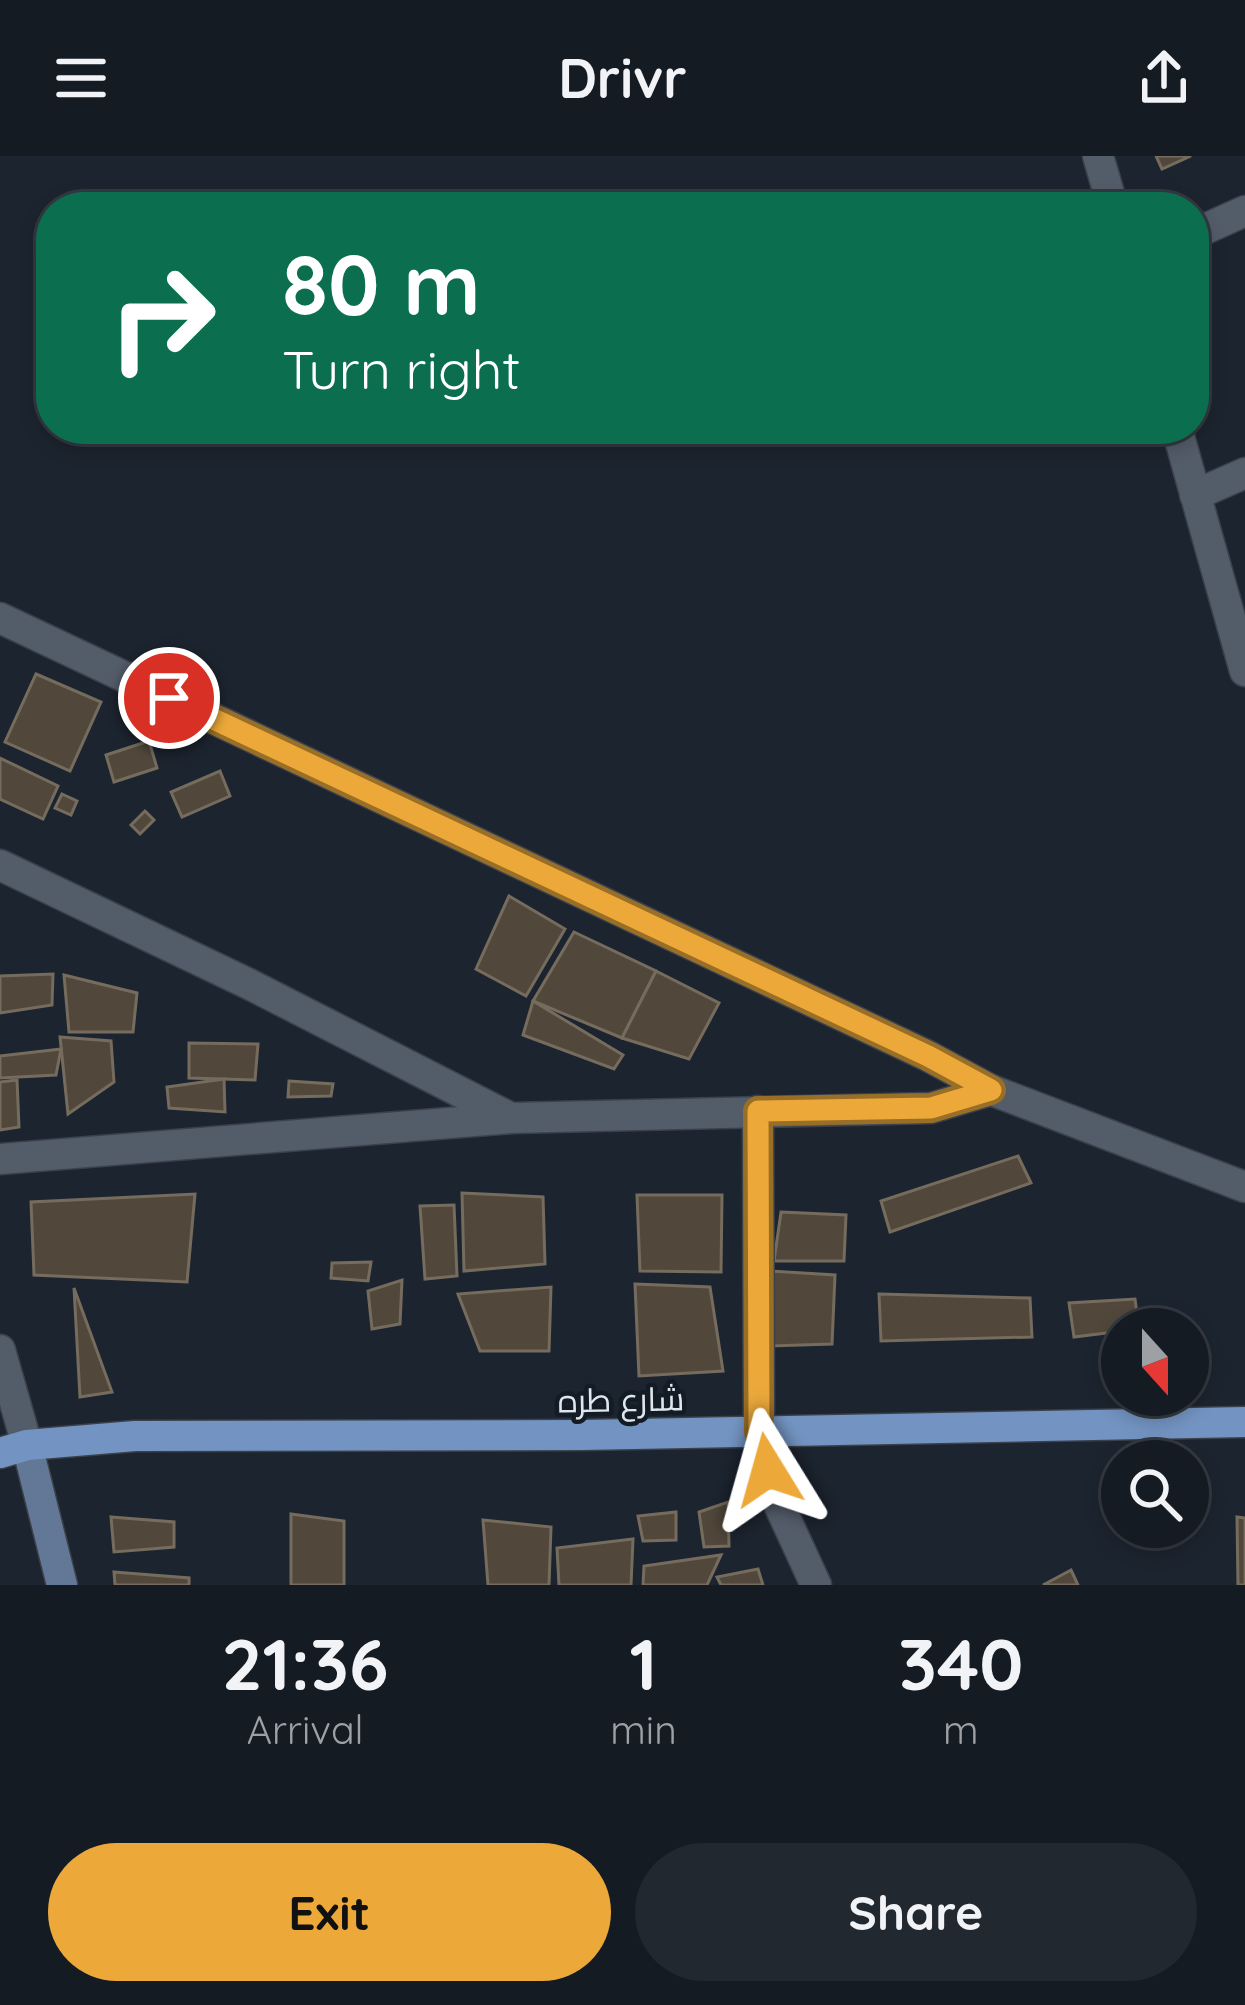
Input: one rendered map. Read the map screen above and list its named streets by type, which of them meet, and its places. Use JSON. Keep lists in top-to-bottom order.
{
  "streets": {
    "main road": ["شارع طره"]
  },
  "north": "bottom",
  "page": {
    "header": "Drivr",
    "turn": ["80 m", "Turn right"],
    "eta": [
      "21:36",
      "Arrival",
      "1",
      "min",
      "340",
      "m"
    ],
    "buttons": ["Exit", "Share"]
  }
}
